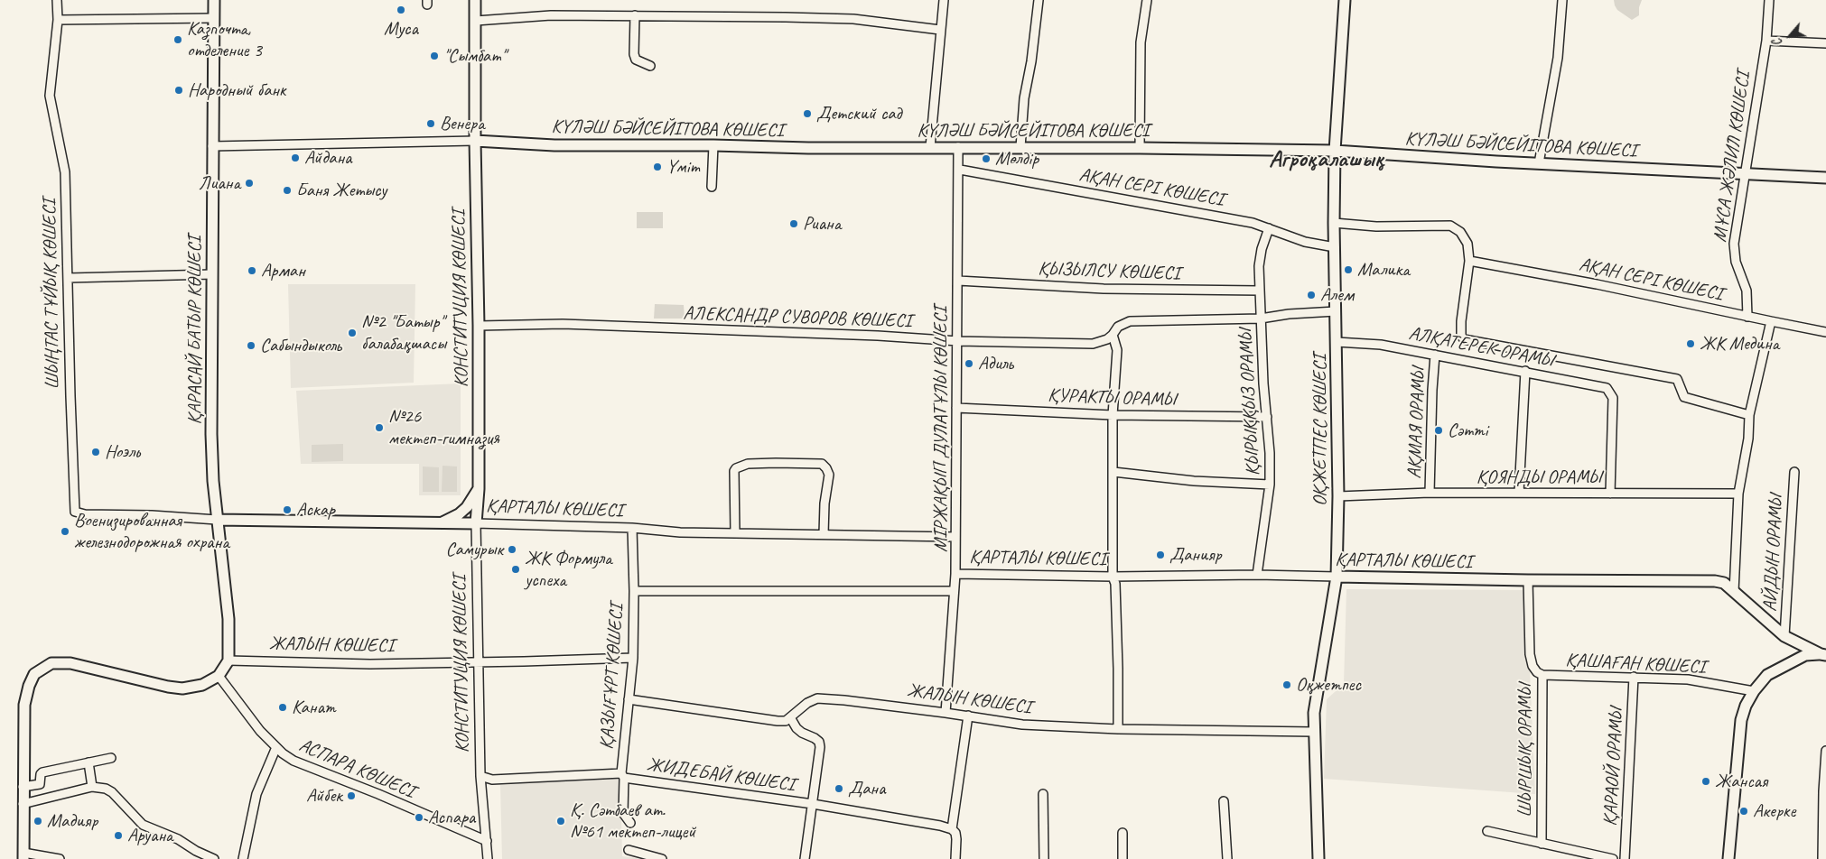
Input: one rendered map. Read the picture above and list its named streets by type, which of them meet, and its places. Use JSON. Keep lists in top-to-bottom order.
{
  "streets": {
    "street": [
      "КҮЛӘШ БӘЙСЕЙІТОВА КӨШЕСІ",
      "МҰСА ЖӘЛИЛ КӨШЕСІ",
      "АҚАН СЕРІ КӨШЕСІ",
      "ҚЫЗЫЛСУ КӨШЕСІ",
      "ШЫҢТАС ТҰЙЫҚ КӨШЕСІ",
      "КОНСТИТУЦИЯ КӨШЕСІ",
      "АЛЕКСАНДР СУВОРОВ КӨШЕСІ",
      "ҚАРАСАЙ БАТЫР КӨШЕСІ",
      "АЛҚАТЕРЕК ОРАМЫ",
      "ҚУРАКТЫ ОРАМЫ",
      "ҚЫРЫҚҚЫЗ ОРАМЫ",
      "АҚМАЯ ОРАМЫ",
      "МІРЖАҚЫП ДУЛАТҰЛЫ КӨШЕСІ",
      "ОҚЖЕТПЕС КӨШЕСІ",
      "ҚОЯНДЫ ОРАМЫ",
      "ҚАРТАЛЫ КӨШЕСІ",
      "АЙДЫН ОРАМЫ",
      "ЖАЛЫН КӨШЕСІ",
      "ҚАШАҒАН КӨШЕСІ",
      "ҚАЗЫҒҰРТ КӨШЕСІ",
      "ШЫРШЫҚ ОРАМЫ",
      "ҚАРАОЙ ОРАМЫ",
      "АСПАРА КӨШЕСІ",
      "ЖИДЕБАЙ КӨШЕСІ"
    ]
  },
  "crossings": [
    ["КҮЛӘШ БӘЙСЕЙІТОВА КӨШЕСІ", "МҰСА ЖӘЛИЛ КӨШЕСІ"],
    ["КҮЛӘШ БӘЙСЕЙІТОВА КӨШЕСІ", "КОНСТИТУЦИЯ КӨШЕСІ"],
    ["КҮЛӘШ БӘЙСЕЙІТОВА КӨШЕСІ", "ҚАРАСАЙ БАТЫР КӨШЕСІ"],
    ["КҮЛӘШ БӘЙСЕЙІТОВА КӨШЕСІ", "МІРЖАҚЫП ДУЛАТҰЛЫ КӨШЕСІ"],
    ["КҮЛӘШ БӘЙСЕЙІТОВА КӨШЕСІ", "ОҚЖЕТПЕС КӨШЕСІ"],
    ["МҰСА ЖӘЛИЛ КӨШЕСІ", "АҚАН СЕРІ КӨШЕСІ"],
    ["АҚАН СЕРІ КӨШЕСІ", "ҚЫРЫҚҚЫЗ ОРАМЫ"],
    ["АҚАН СЕРІ КӨШЕСІ", "МІРЖАҚЫП ДУЛАТҰЛЫ КӨШЕСІ"],
    ["АҚАН СЕРІ КӨШЕСІ", "ОҚЖЕТПЕС КӨШЕСІ"],
    ["ҚЫЗЫЛСУ КӨШЕСІ", "ҚЫРЫҚҚЫЗ ОРАМЫ"],
    ["ҚЫЗЫЛСУ КӨШЕСІ", "МІРЖАҚЫП ДУЛАТҰЛЫ КӨШЕСІ"],
    ["ШЫҢТАС ТҰЙЫҚ КӨШЕСІ", "ҚАРТАЛЫ КӨШЕСІ"],
    ["КОНСТИТУЦИЯ КӨШЕСІ", "АЛЕКСАНДР СУВОРОВ КӨШЕСІ"],
    ["КОНСТИТУЦИЯ КӨШЕСІ", "ҚАРТАЛЫ КӨШЕСІ"],
    ["КОНСТИТУЦИЯ КӨШЕСІ", "ЖАЛЫН КӨШЕСІ"],
    ["КОНСТИТУЦИЯ КӨШЕСІ", "АСПАРА КӨШЕСІ"],
    ["КОНСТИТУЦИЯ КӨШЕСІ", "ЖИДЕБАЙ КӨШЕСІ"],
    ["АЛЕКСАНДР СУВОРОВ КӨШЕСІ", "МІРЖАҚЫП ДУЛАТҰЛЫ КӨШЕСІ"],
    ["ҚАРАСАЙ БАТЫР КӨШЕСІ", "ҚАРТАЛЫ КӨШЕСІ"],
    ["ҚАРАСАЙ БАТЫР КӨШЕСІ", "ЖАЛЫН КӨШЕСІ"],
    ["АЛҚАТЕРЕК ОРАМЫ", "АҚМАЯ ОРАМЫ"],
    ["АЛҚАТЕРЕК ОРАМЫ", "ОҚЖЕТПЕС КӨШЕСІ"],
    ["АЛҚАТЕРЕК ОРАМЫ", "ҚОЯНДЫ ОРАМЫ"],
    ["ҚУРАКТЫ ОРАМЫ", "ҚЫРЫҚҚЫЗ ОРАМЫ"],
    ["ҚУРАКТЫ ОРАМЫ", "МІРЖАҚЫП ДУЛАТҰЛЫ КӨШЕСІ"],
    ["ҚЫРЫҚҚЫЗ ОРАМЫ", "ҚАРТАЛЫ КӨШЕСІ"],
    ["АҚМАЯ ОРАМЫ", "ҚОЯНДЫ ОРАМЫ"],
    ["МІРЖАҚЫП ДУЛАТҰЛЫ КӨШЕСІ", "ҚАРТАЛЫ КӨШЕСІ"],
    ["МІРЖАҚЫП ДУЛАТҰЛЫ КӨШЕСІ", "ЖАЛЫН КӨШЕСІ"],
    ["ОҚЖЕТПЕС КӨШЕСІ", "ҚОЯНДЫ ОРАМЫ"],
    ["ОҚЖЕТПЕС КӨШЕСІ", "ҚАРТАЛЫ КӨШЕСІ"],
    ["ОҚЖЕТПЕС КӨШЕСІ", "ЖАЛЫН КӨШЕСІ"],
    ["ҚАРТАЛЫ КӨШЕСІ", "АЙДЫН ОРАМЫ"],
    ["ҚАРТАЛЫ КӨШЕСІ", "ҚАЗЫҒҰРТ КӨШЕСІ"],
    ["ҚАРТАЛЫ КӨШЕСІ", "ШЫРШЫҚ ОРАМЫ"],
    ["ЖАЛЫН КӨШЕСІ", "ҚАЗЫҒҰРТ КӨШЕСІ"],
    ["ЖАЛЫН КӨШЕСІ", "ЖИДЕБАЙ КӨШЕСІ"],
    ["ҚАШАҒАН КӨШЕСІ", "ШЫРШЫҚ ОРАМЫ"],
    ["ҚАШАҒАН КӨШЕСІ", "ҚАРАОЙ ОРАМЫ"],
    ["ҚАЗЫҒҰРТ КӨШЕСІ", "ЖИДЕБАЙ КӨШЕСІ"]
  ],
  "districts": ["Агроқалашық"],
  "places": [
    "Муса",
    "Казпочта, отделение 3",
    "\"Сымбат\"",
    "Народный банк",
    "Детский сад",
    "Венера",
    "Айдана",
    "Мөлдiр",
    "Үміт",
    "Лиана",
    "Баня Жетысу",
    "Риана",
    "Малика",
    "Арман",
    "Алем",
    "№2 \"Батыр\" балабақшасы",
    "ЖК Медина",
    "Сабындыколь",
    "Адиль",
    "№26 мектеп-гимназия",
    "Сәттi",
    "Ноэль",
    "Аскар",
    "Военизированная железнодорожная охрана",
    "Самурык",
    "Данияр",
    "ЖК Формула успеха",
    "Оқжетпес",
    "Канат",
    "Жансая",
    "Дана",
    "Айбек",
    "Акерке",
    "Аспара",
    "Мадияр",
    "Қ. Сәтбаев ат. №61 мектеп-лицей",
    "Аруана"
  ],
  "north": "bottom left"
}
